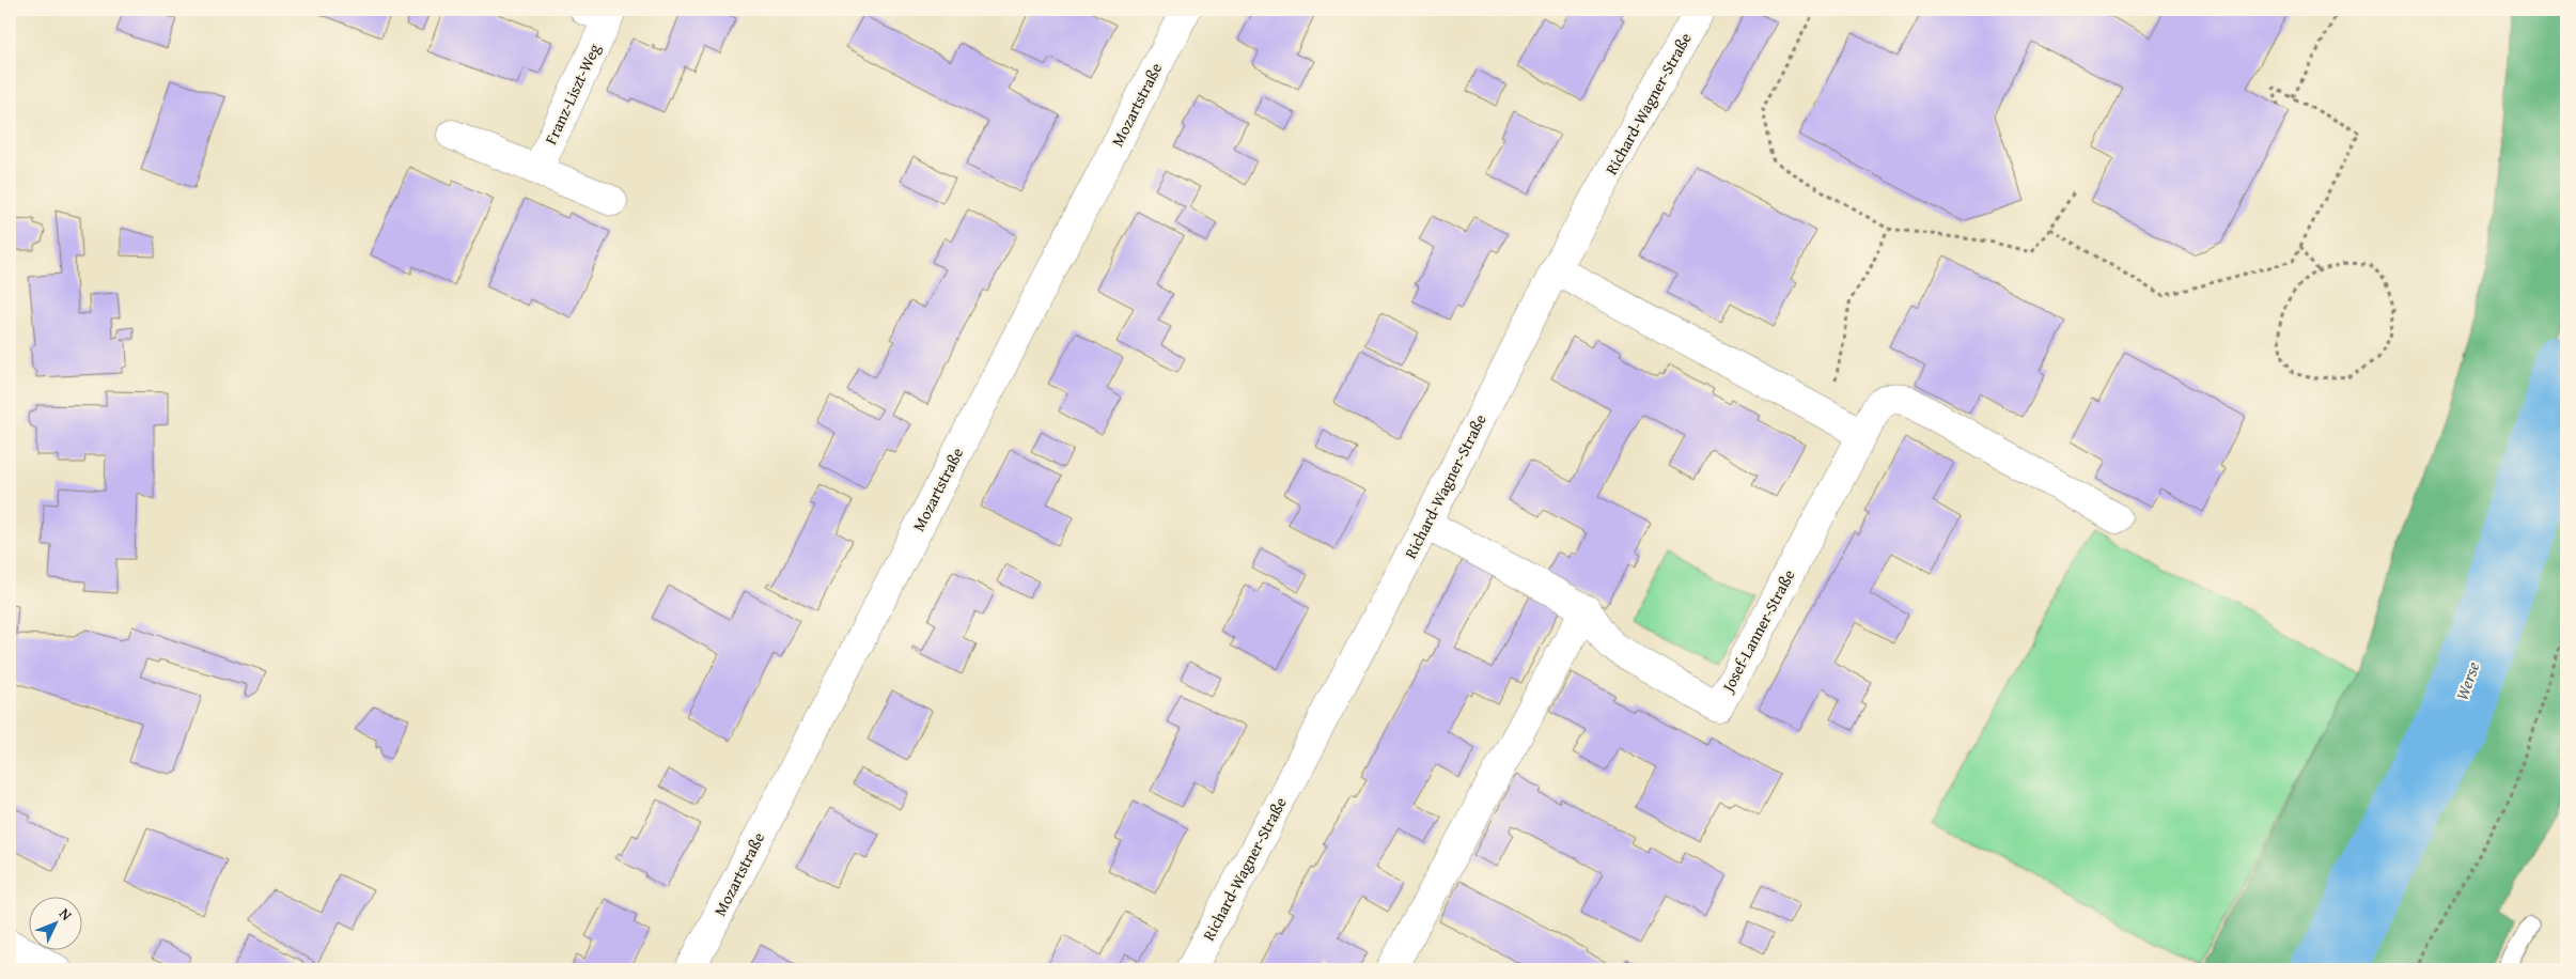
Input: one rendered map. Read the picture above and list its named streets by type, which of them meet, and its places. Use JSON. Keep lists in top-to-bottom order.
{
  "streets": {
    "street": [
      "Franz-Liszt-Weg",
      "Richard-Wagner-Straße",
      "Mozartstraße",
      "Josef-Lanner-Straße"
    ]
  },
  "crossings": [
    ["Richard-Wagner-Straße", "Josef-Lanner-Straße"]
  ],
  "water": ["Werse"],
  "north": "top right"
}
